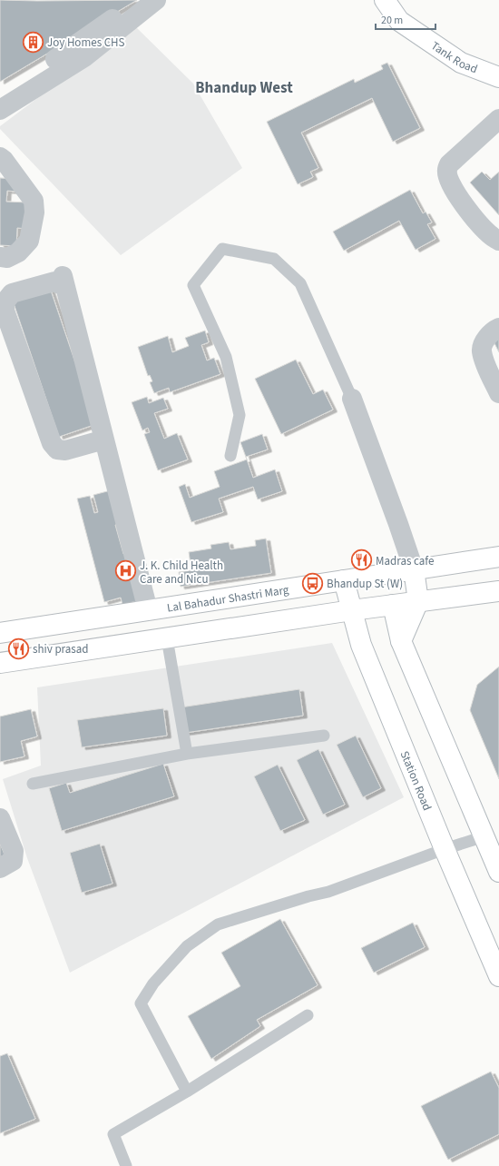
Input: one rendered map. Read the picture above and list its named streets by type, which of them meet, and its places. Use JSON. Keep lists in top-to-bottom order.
{
  "streets": {
    "main road": ["Tank Road", "Lal Bahadur Shastri Marg", "Station Road"]
  },
  "crossings": [
    ["Lal Bahadur Shastri Marg", "Station Road"]
  ],
  "districts": ["Bhandup West"],
  "places": {
    "building": ["Joy Homes CHS"],
    "restaurant": ["Madras cafe", "shiv prasad"],
    "hospital": ["J. K. Child Health Care and Nicu"],
    "bus stop": ["Bhandup St (W)"]
  },
  "scale_bar": "20 m"
}
